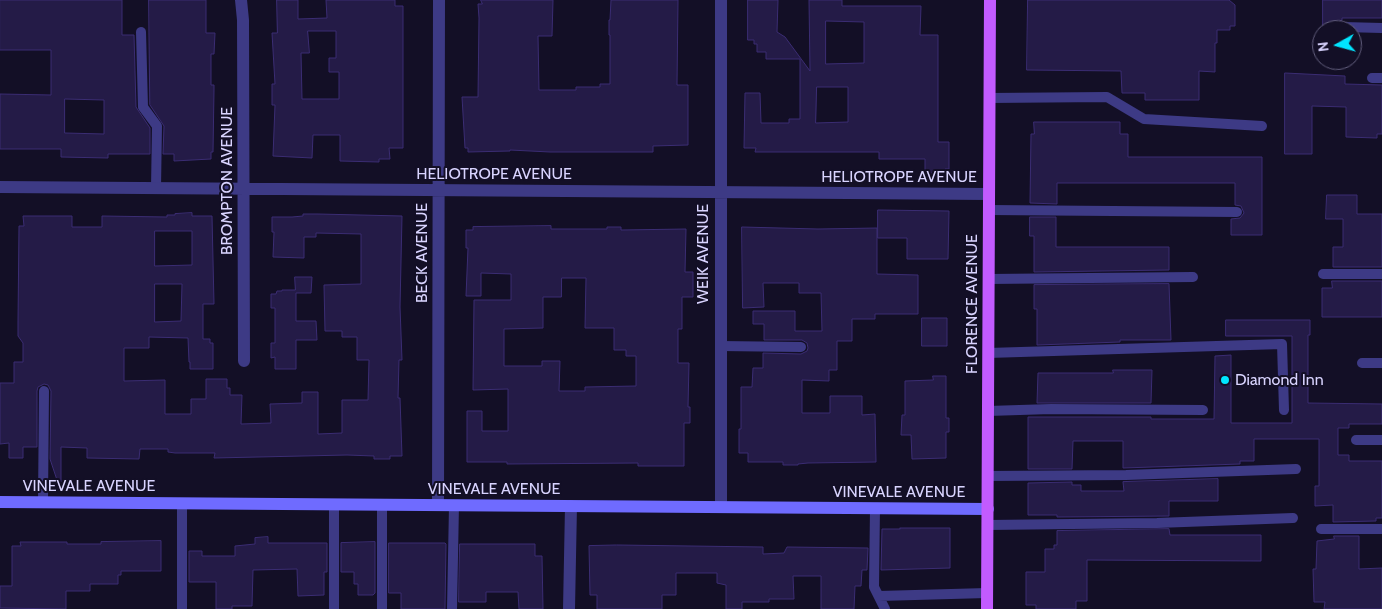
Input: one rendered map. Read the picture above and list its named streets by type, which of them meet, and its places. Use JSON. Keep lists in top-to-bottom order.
{
  "streets": {
    "main road": ["FLORENCE AVENUE"],
    "street": [
      "HELIOTROPE AVENUE",
      "BROMPTON AVENUE",
      "BECK AVENUE",
      "WEIK AVENUE",
      "VINEVALE AVENUE"
    ]
  },
  "crossings": [
    ["HELIOTROPE AVENUE", "BROMPTON AVENUE"],
    ["HELIOTROPE AVENUE", "BECK AVENUE"],
    ["HELIOTROPE AVENUE", "WEIK AVENUE"],
    ["HELIOTROPE AVENUE", "FLORENCE AVENUE"],
    ["BECK AVENUE", "VINEVALE AVENUE"],
    ["WEIK AVENUE", "VINEVALE AVENUE"],
    ["FLORENCE AVENUE", "VINEVALE AVENUE"]
  ],
  "places": ["Diamond Inn"],
  "north": "left"
}
